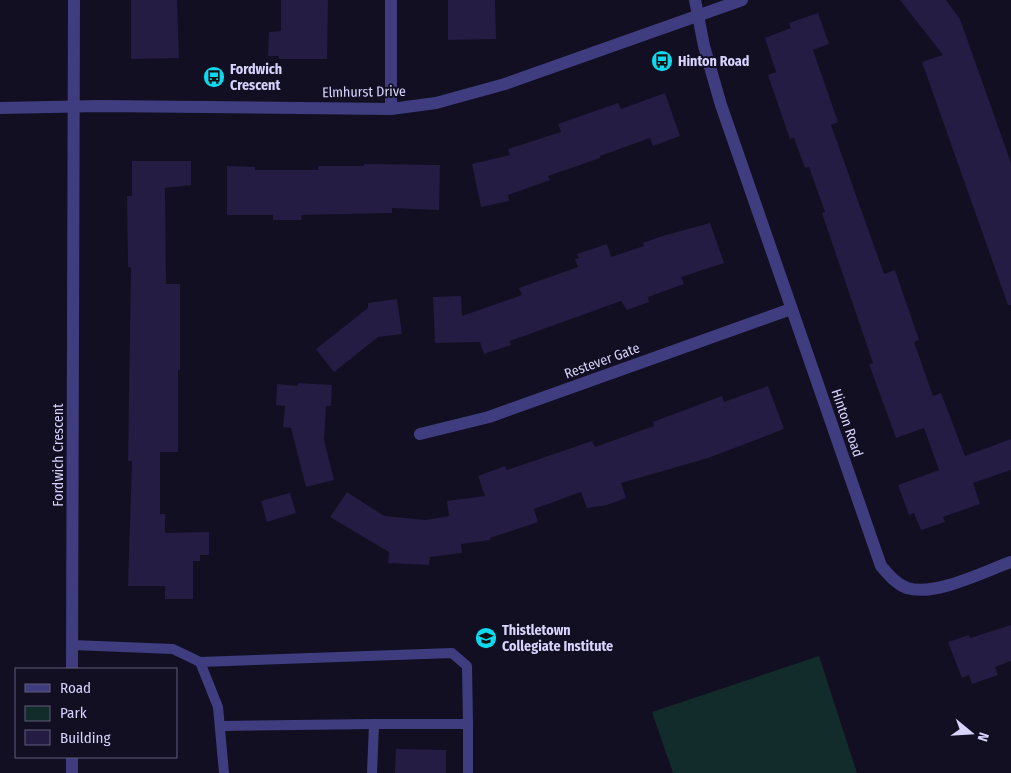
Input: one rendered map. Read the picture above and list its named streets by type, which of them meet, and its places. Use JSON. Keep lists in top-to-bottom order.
{
  "streets": {
    "street": [
      "Elmhurst Drive",
      "Restever Gate",
      "Hinton Road",
      "Fordwich Crescent"
    ]
  },
  "crossings": [
    ["Elmhurst Drive", "Hinton Road"],
    ["Elmhurst Drive", "Fordwich Crescent"],
    ["Restever Gate", "Hinton Road"]
  ],
  "places": {
    "bus stop": ["Hinton Road", "Fordwich Crescent"],
    "school or university": ["Thistletown Collegiate Institute"]
  },
  "legend": ["Road", "Park", "Building"],
  "north": "right"
}
